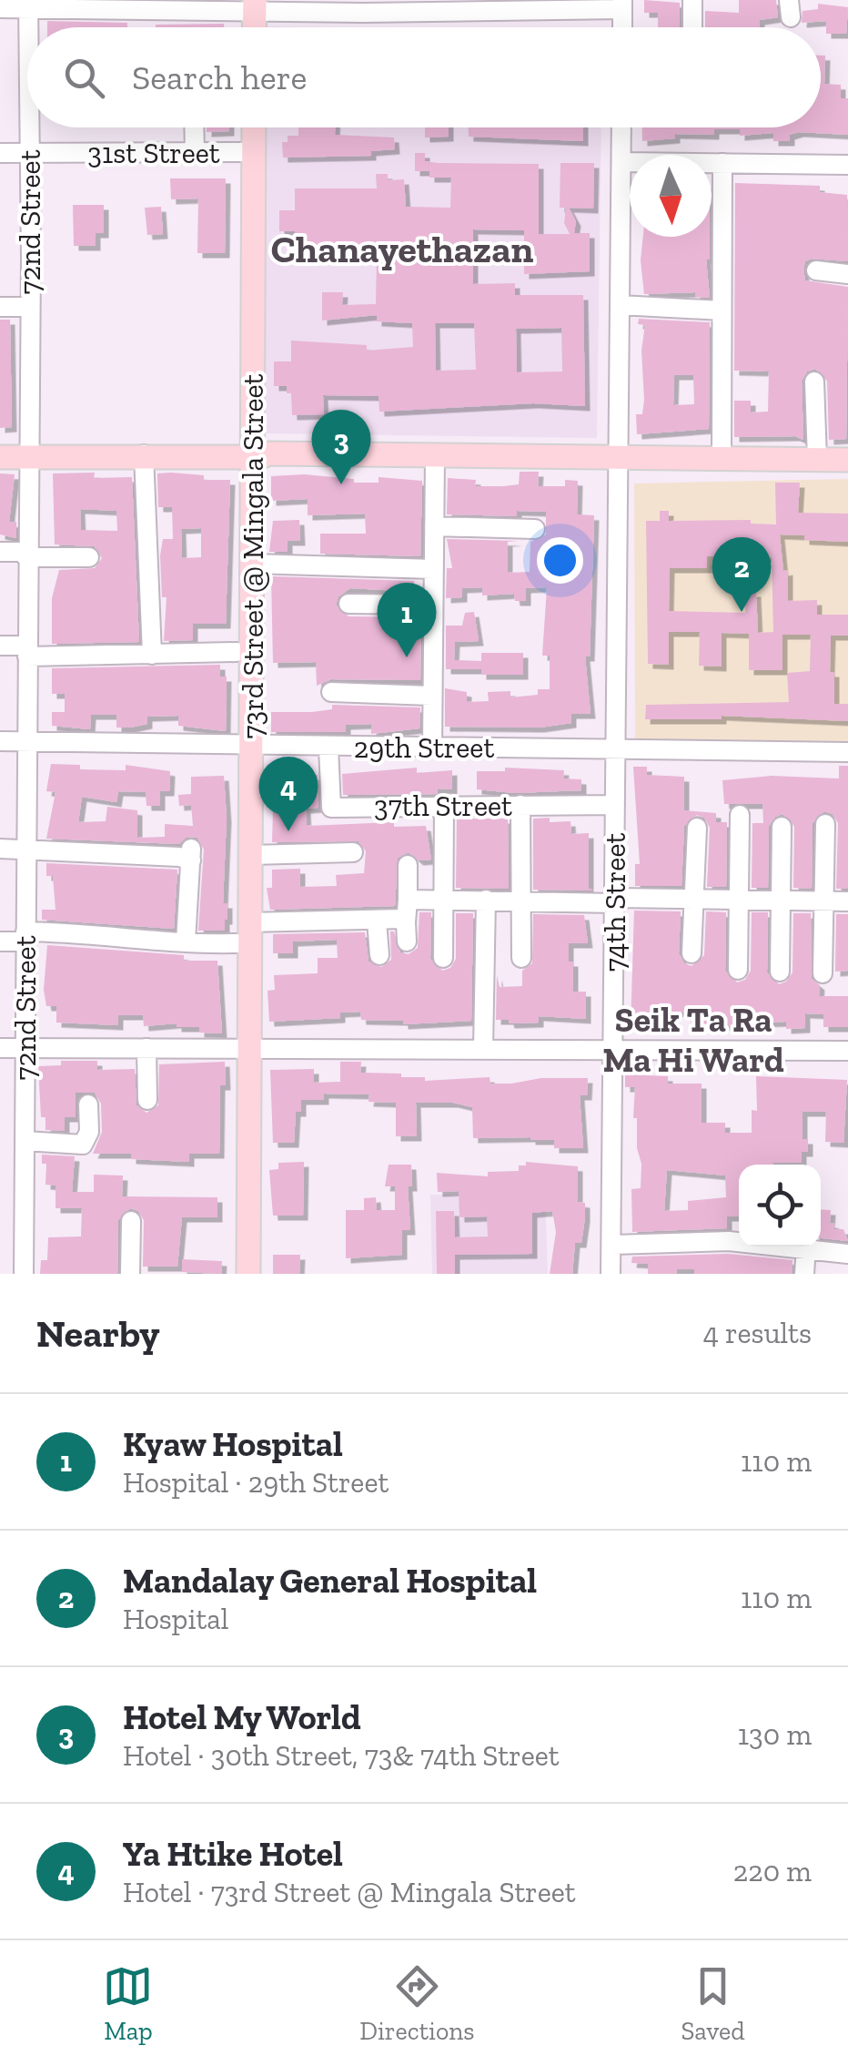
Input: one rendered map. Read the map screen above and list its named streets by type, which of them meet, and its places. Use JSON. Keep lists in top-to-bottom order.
{
  "streets": {
    "main road": ["73rd Street @ Mingala Street"],
    "street": [
      "31st Street",
      "72nd Street",
      "29th Street",
      "37th Street",
      "74th Street"
    ]
  },
  "crossings": [
    ["31st Street", "72nd Street"],
    ["31st Street", "73rd Street @ Mingala Street"],
    ["72nd Street", "29th Street"],
    ["73rd Street @ Mingala Street", "29th Street"],
    ["29th Street", "37th Street"],
    ["29th Street", "74th Street"],
    ["37th Street", "74th Street"]
  ],
  "districts": ["Chanayethazan", "Seik Ta Ra Ma Hi Ward"],
  "north": "bottom",
  "page": {
    "search": "Search here",
    "pins": [
      "3",
      "2",
      "1",
      "4"
    ],
    "heading": ["Nearby", "4 results"],
    "list": [
      {
        "mark": "1",
        "name": "Kyaw Hospital",
        "note": "Hospital · 29th Street",
        "value": "110 m"
      },
      {
        "mark": "2",
        "name": "Mandalay General Hospital",
        "note": "Hospital",
        "value": "110 m"
      },
      {
        "mark": "3",
        "name": "Hotel My World",
        "note": "Hotel · 30th Street, 73& 74th Street",
        "value": "130 m"
      },
      {
        "mark": "4",
        "name": "Ya Htike Hotel",
        "note": "Hotel · 73rd Street @ Mingala Street",
        "value": "220 m"
      }
    ],
    "nav": ["Map", "Directions", "Saved"]
  }
}
